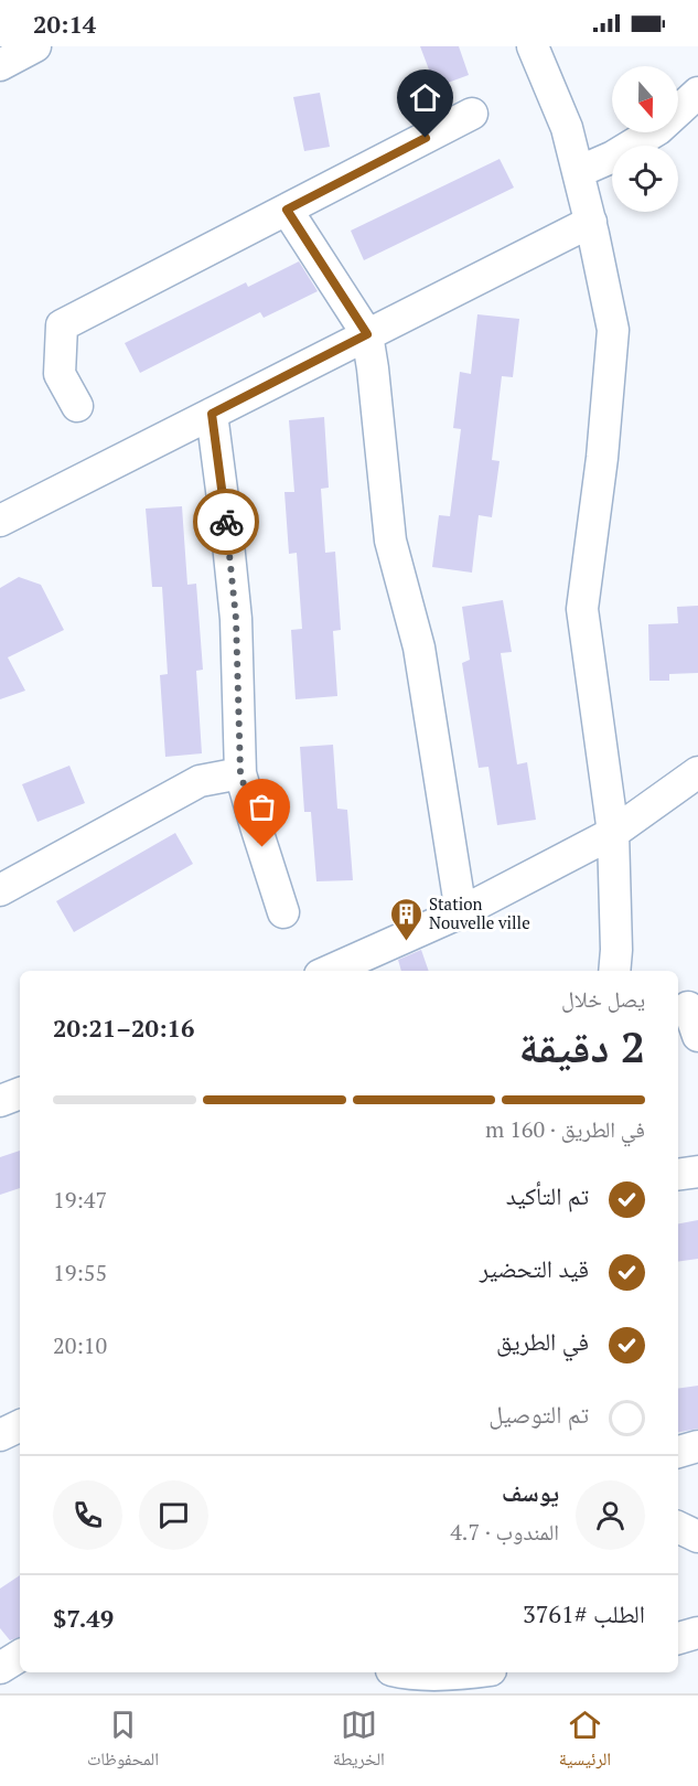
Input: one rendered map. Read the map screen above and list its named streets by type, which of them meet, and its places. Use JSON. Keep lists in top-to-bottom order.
{
  "places": {
    "building": ["Station Nouvelle ville"]
  },
  "north": "bottom",
  "page": {
    "status": "20:14",
    "heading": ["2 دقيقة", "يصل خلال", "20:16–20:21"],
    "panel": [
      "يوسف",
      "المندوب · 4.7",
      "الطلب #3761",
      "$7.49"
    ],
    "bar": "في الطريق · 160 m",
    "list": [
      ["تم التأكيد", "19:47"],
      ["قيد التحضير", "19:55"],
      ["في الطريق", "20:10"],
      "تم التوصيل"
    ],
    "tabs": ["الرئيسية", "الخريطة", "المحفوظات"]
  }
}
